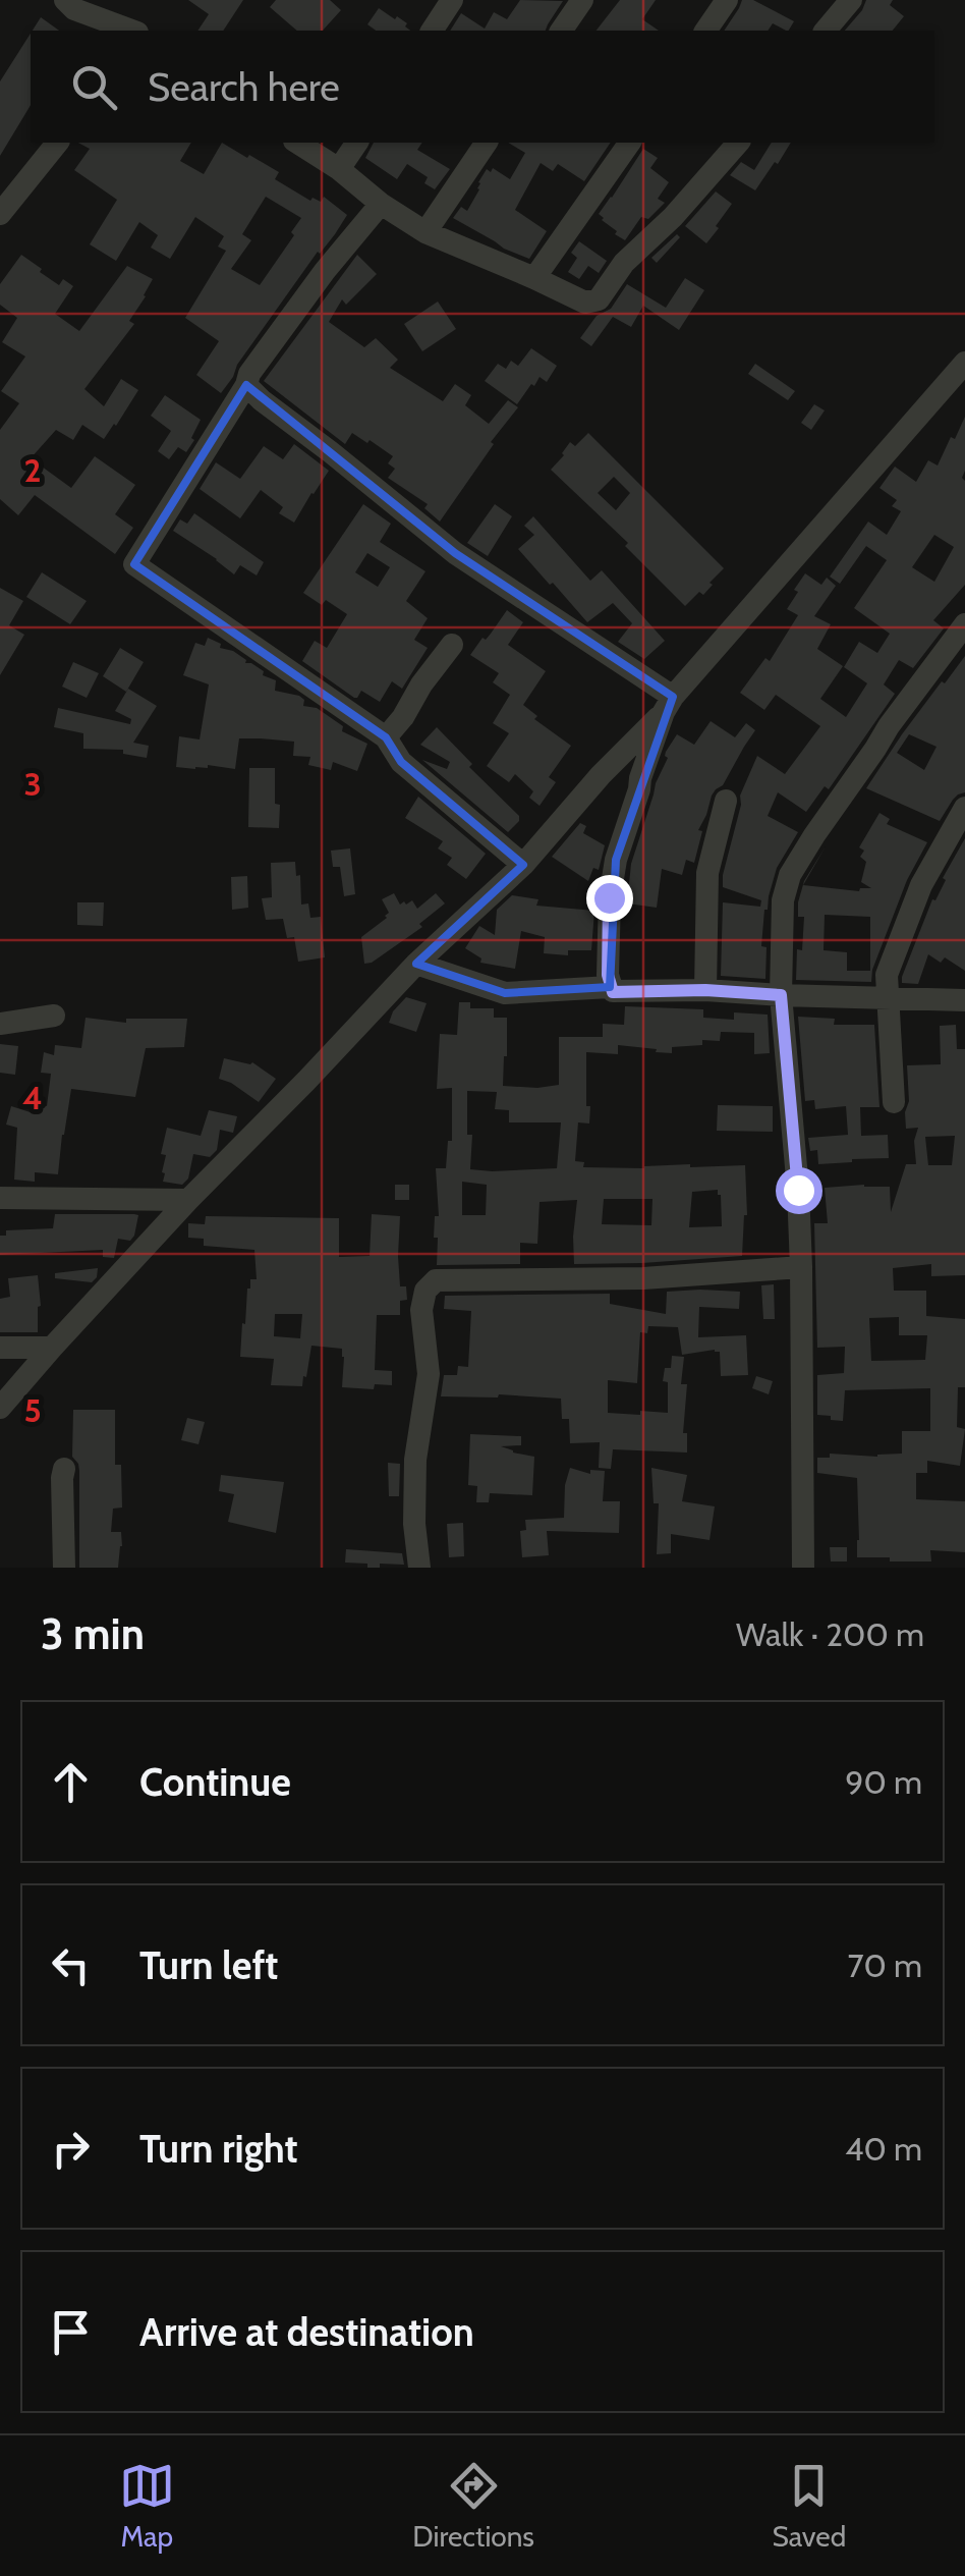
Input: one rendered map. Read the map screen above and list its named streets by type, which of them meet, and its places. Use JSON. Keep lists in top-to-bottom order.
{
  "page": {
    "search": "Search here",
    "heading": ["3 min", "Walk · 200 m"],
    "list": [
      ["Continue", "90 m"],
      ["Turn left", "70 m"],
      ["Turn right", "40 m"],
      "Arrive at destination"
    ],
    "nav": ["Map", "Directions", "Saved"]
  },
  "grid": {
    "rows": [
      "2",
      "3",
      "4",
      "5"
    ]
  }
}
